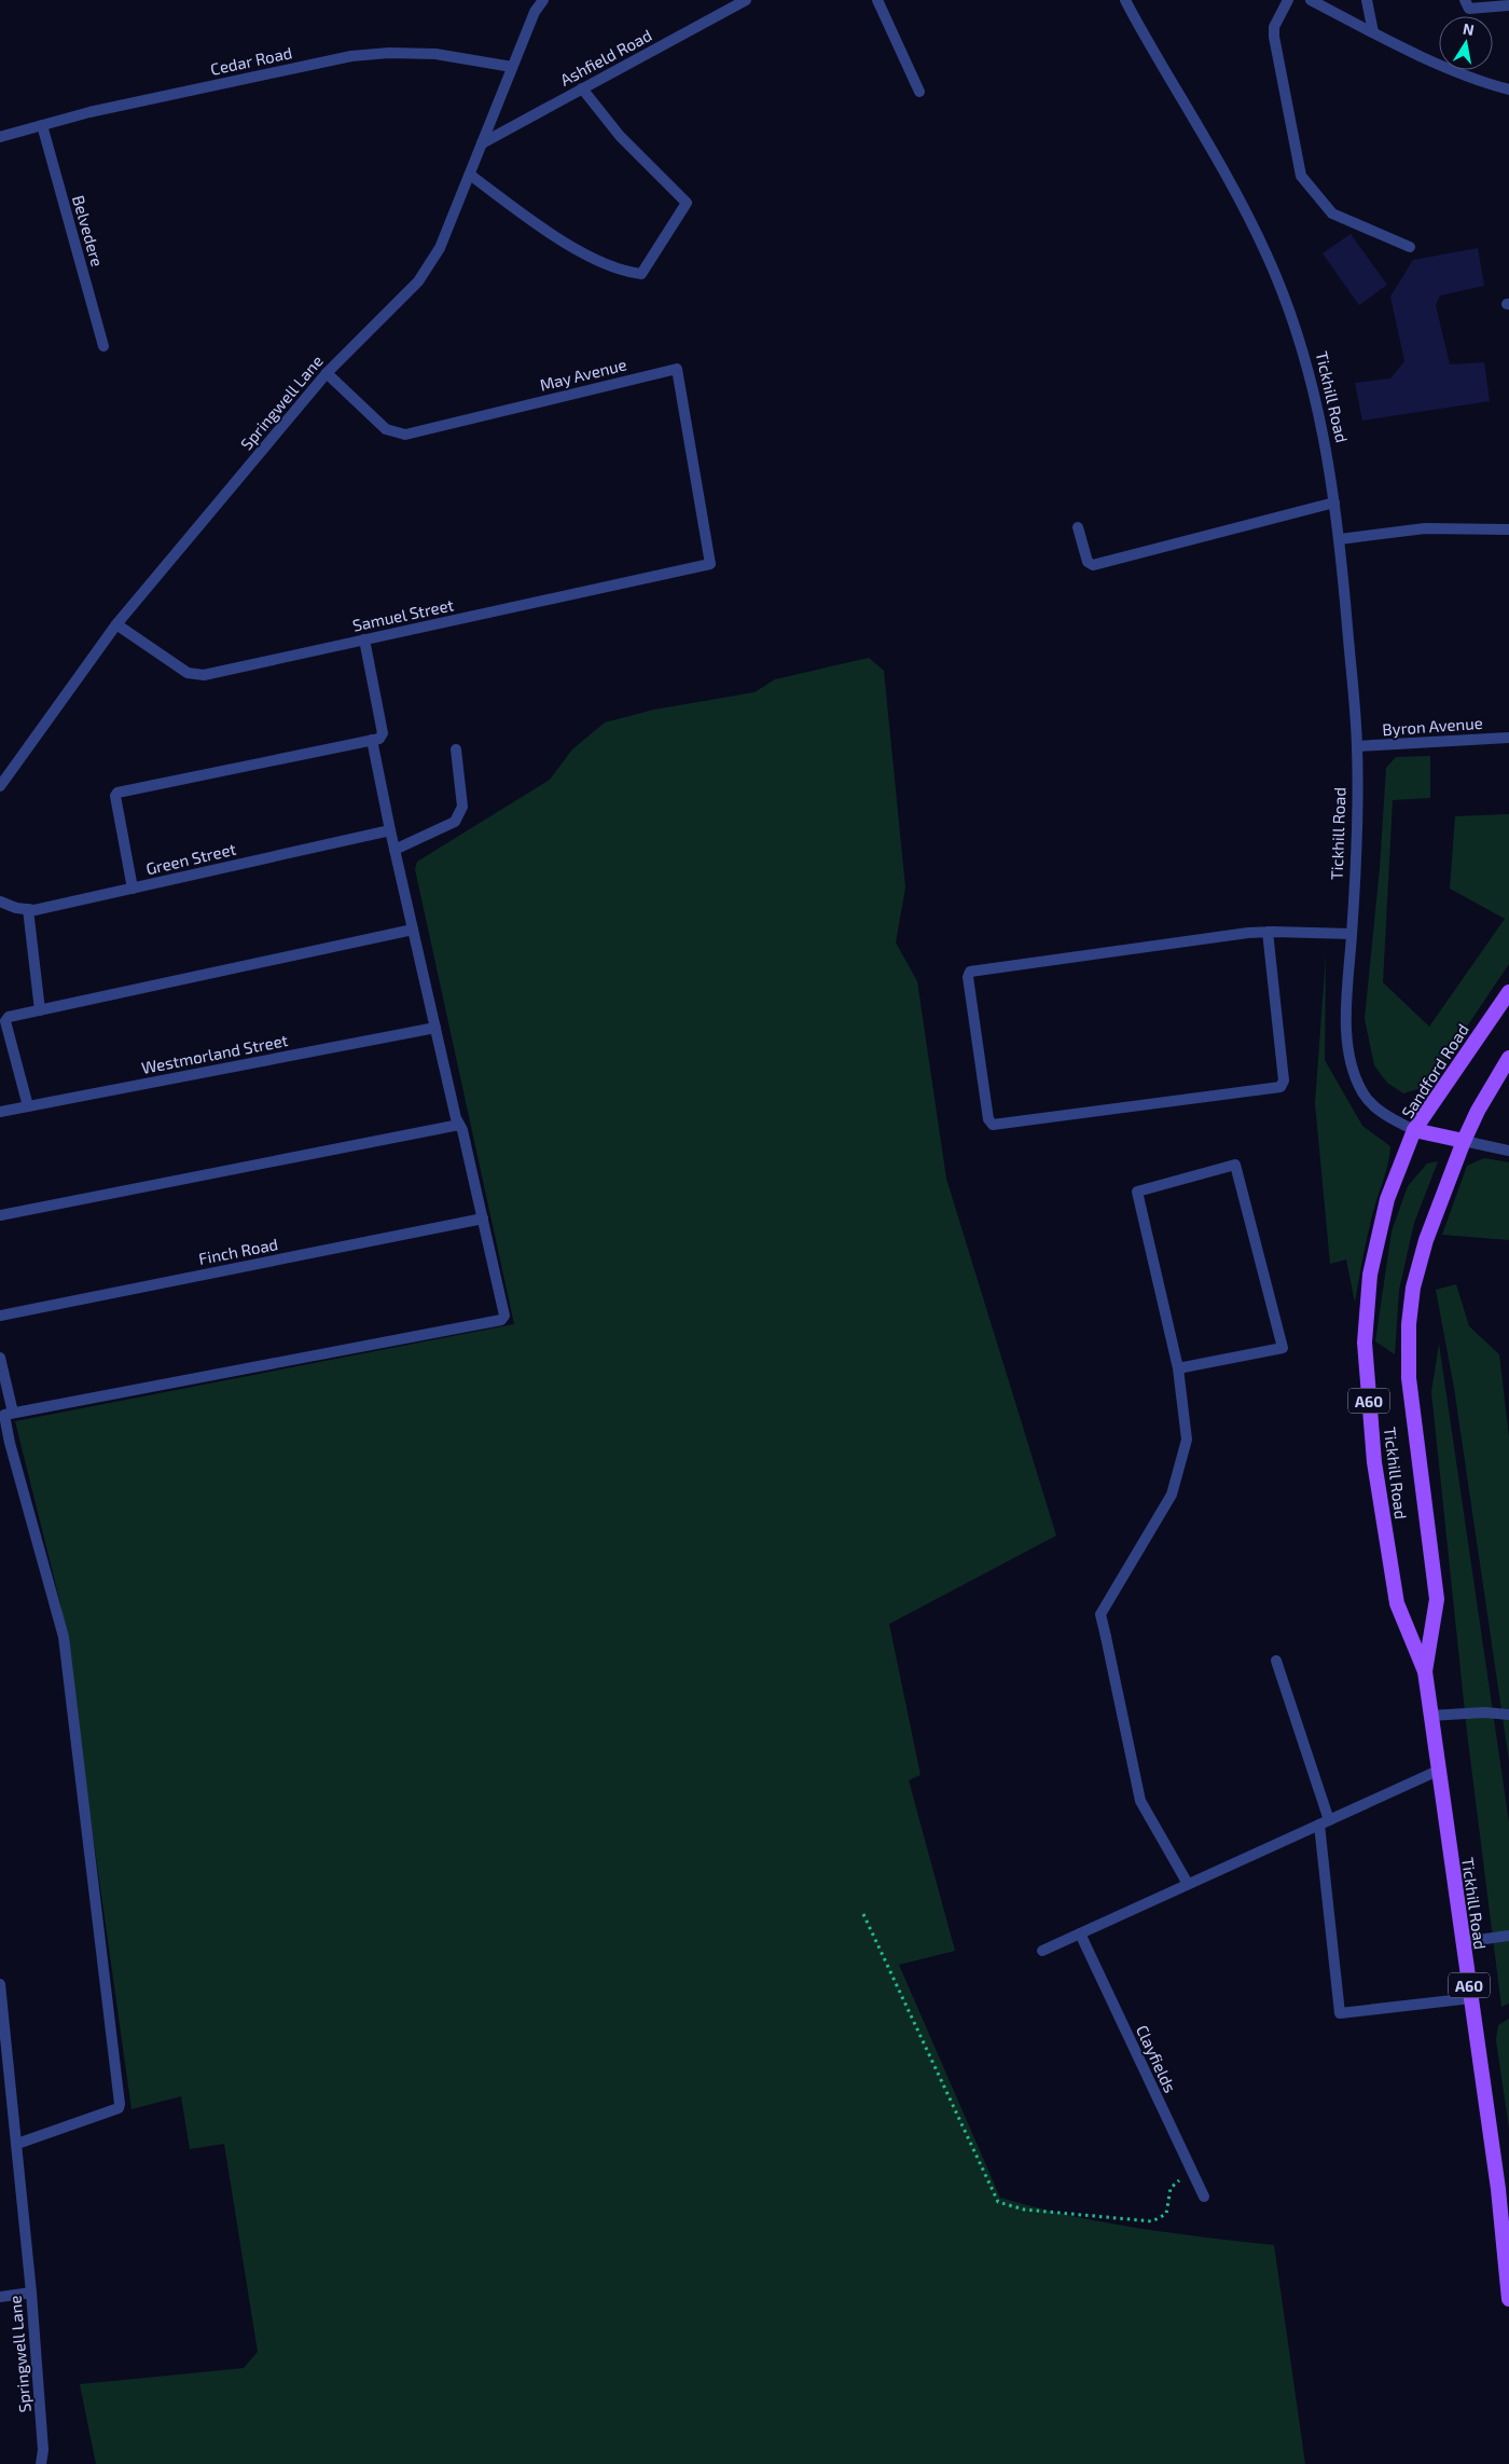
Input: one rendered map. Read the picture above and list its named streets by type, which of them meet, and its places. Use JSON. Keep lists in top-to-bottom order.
{
  "streets": {
    "main road": ["Tickhill Road", "Sandford Road", "A60"],
    "street": [
      "Ashfield Road",
      "Cedar Road",
      "Belvedere",
      "May Avenue",
      "Springwell Lane",
      "Samuel Street",
      "Byron Avenue",
      "Green Street",
      "Westmorland Street",
      "Finch Road",
      "Clayfields"
    ]
  },
  "crossings": [
    ["Ashfield Road", "Springwell Lane"],
    ["Cedar Road", "Belvedere"],
    ["Cedar Road", "Springwell Lane"],
    ["May Avenue", "Springwell Lane"],
    ["May Avenue", "Samuel Street"],
    ["Tickhill Road", "Byron Avenue"],
    ["Tickhill Road", "Sandford Road"],
    ["Tickhill Road", "A60"],
    ["Springwell Lane", "Samuel Street"],
    ["Sandford Road", "A60"]
  ],
  "north": "top"
}
